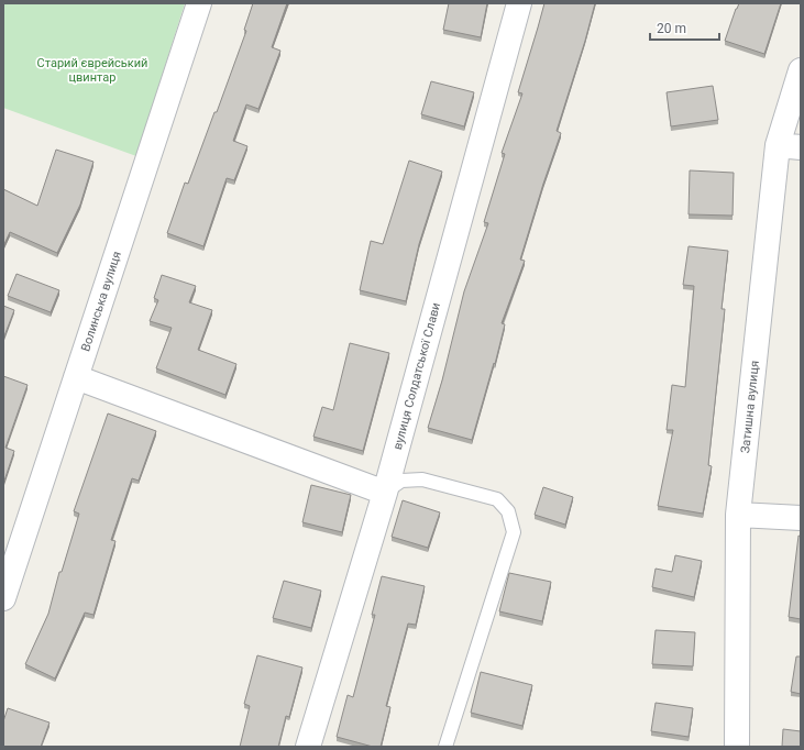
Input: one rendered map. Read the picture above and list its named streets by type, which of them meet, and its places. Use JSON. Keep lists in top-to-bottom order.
{
  "streets": {
    "street": ["Волинська вулиця", "вулиця Солдатської Слави", "Затишна вулиця"]
  },
  "parks": ["Старий єврейський цвинтар"],
  "scale_bar": "20 m"
}
